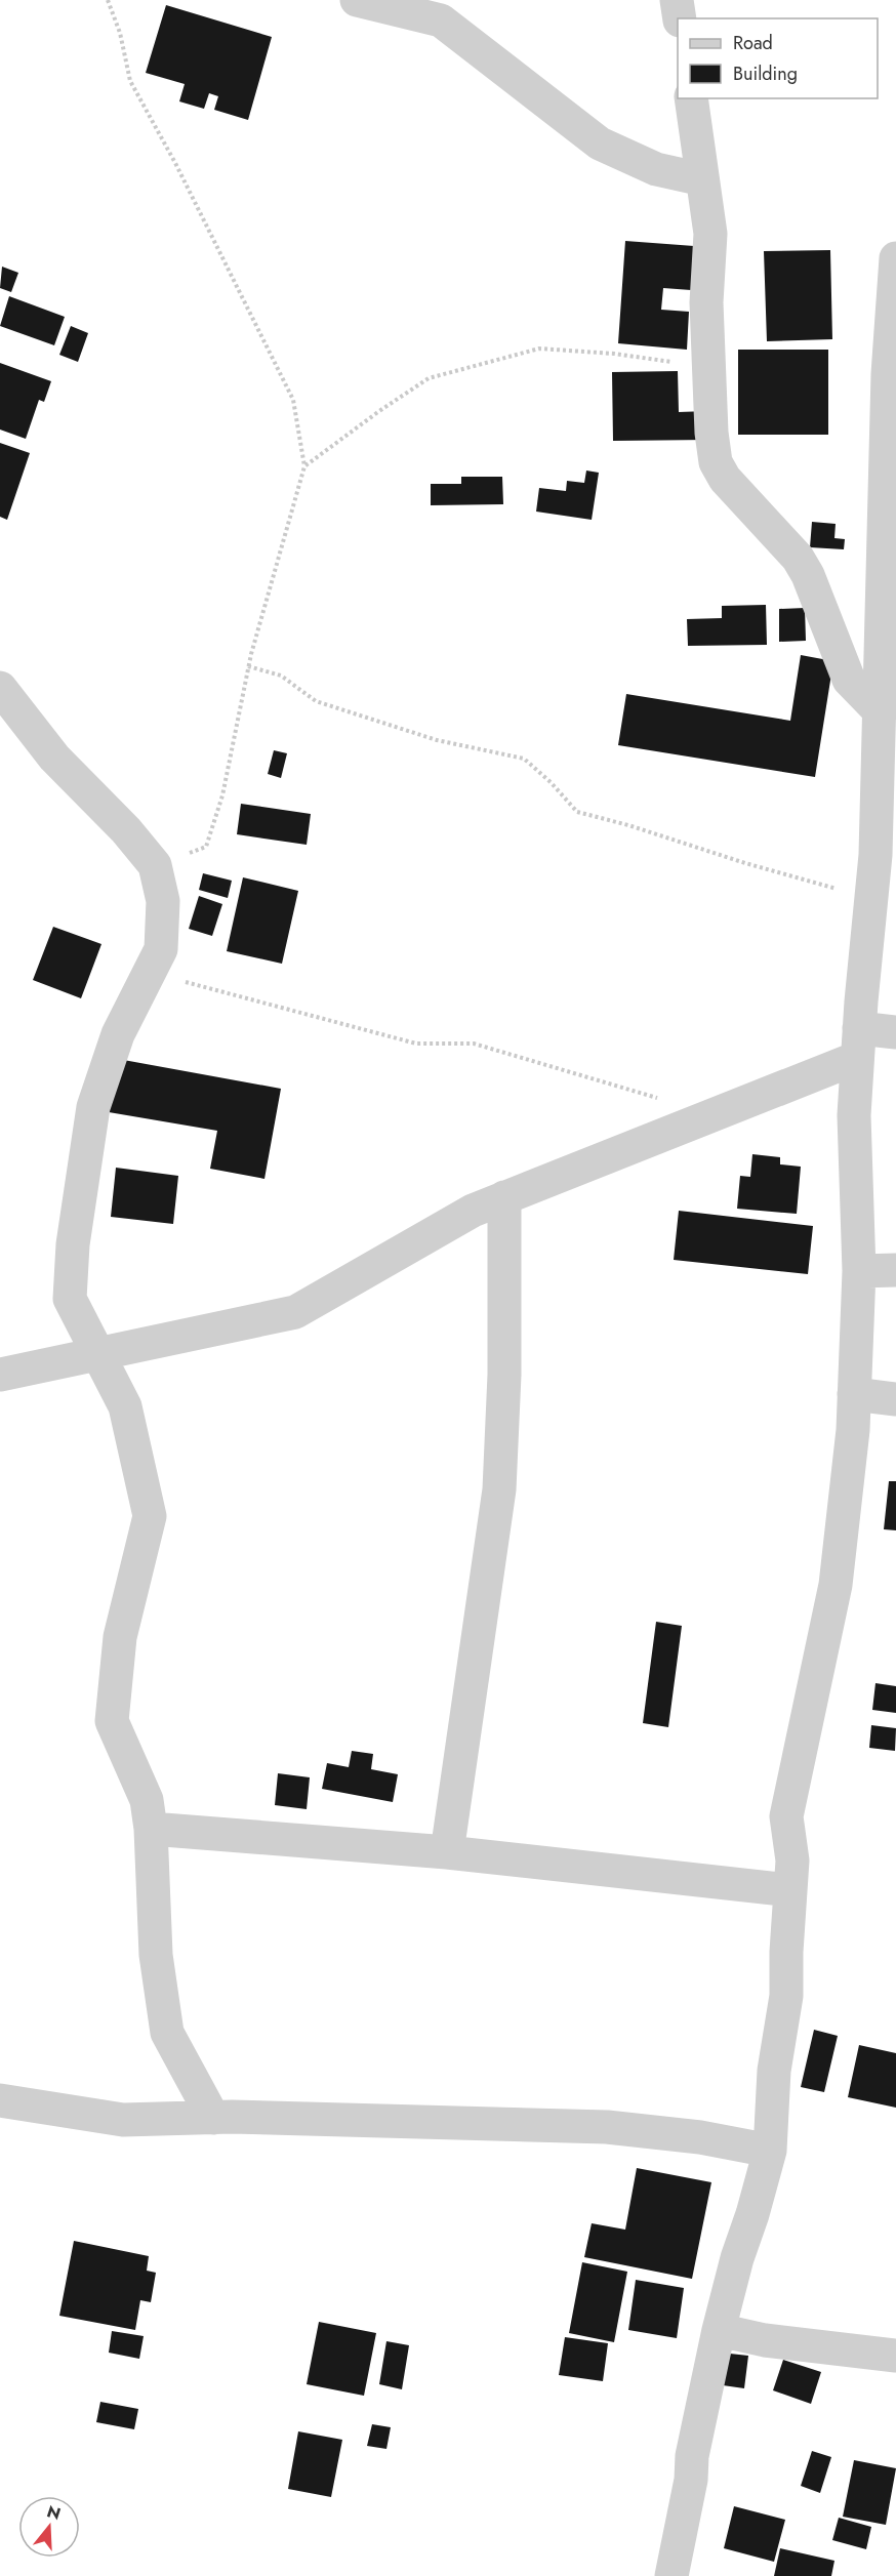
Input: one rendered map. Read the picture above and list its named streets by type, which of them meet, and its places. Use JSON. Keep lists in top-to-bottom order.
{
  "legend": ["Road", "Building"],
  "north": "top"
}
